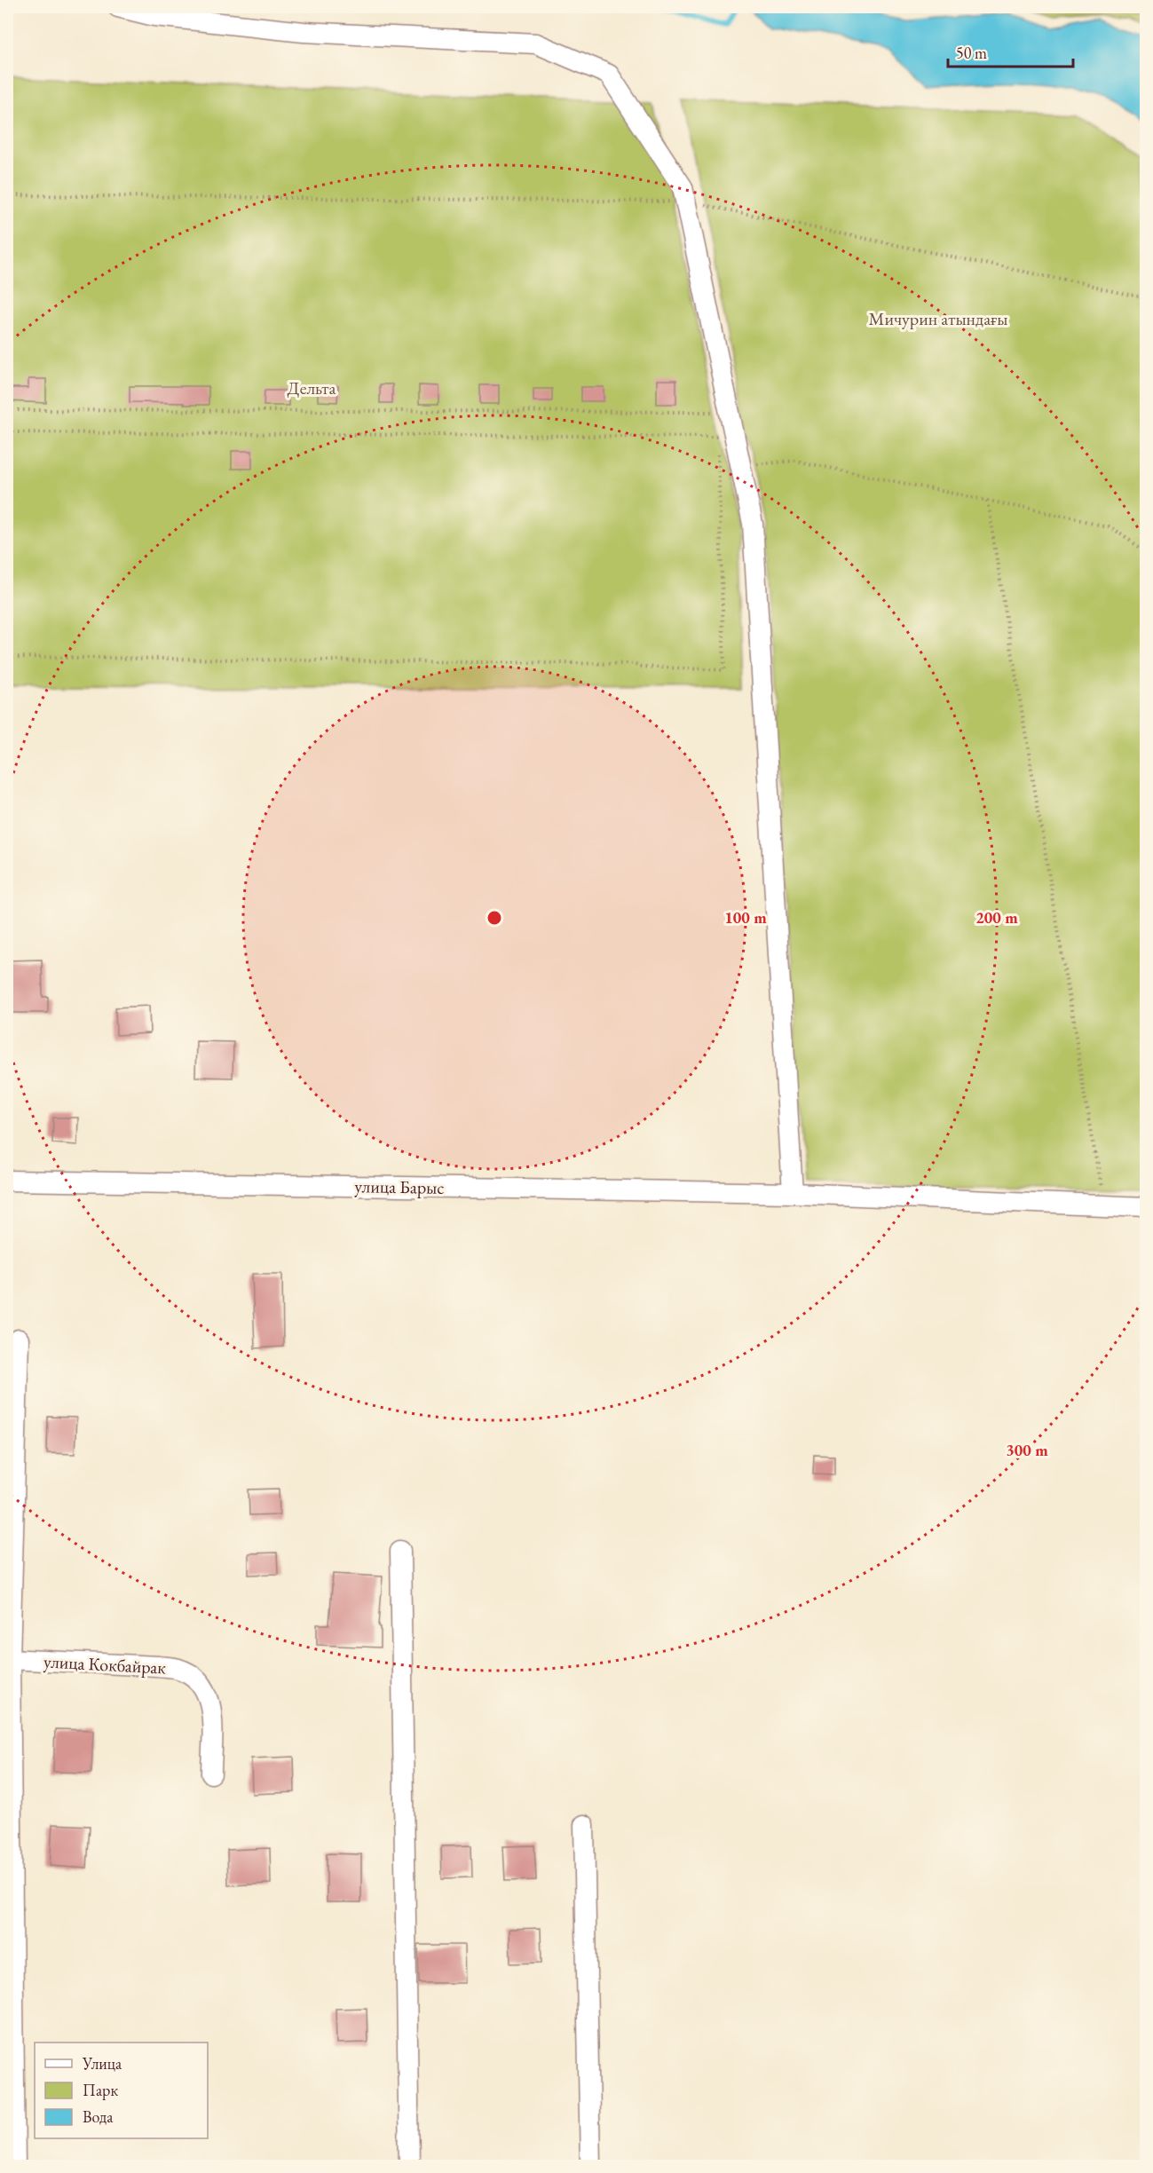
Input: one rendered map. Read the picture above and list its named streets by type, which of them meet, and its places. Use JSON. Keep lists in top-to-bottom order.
{
  "streets": {
    "street": ["улица Барыс", "улица Кокбайрак"]
  },
  "parks": ["Мичурин атындағы", "Дельта"],
  "legend": ["Улица", "Парк", "Вода"],
  "scale_bar": "50 m",
  "rings": ["100 m", "200 m", "300 m"]
}
